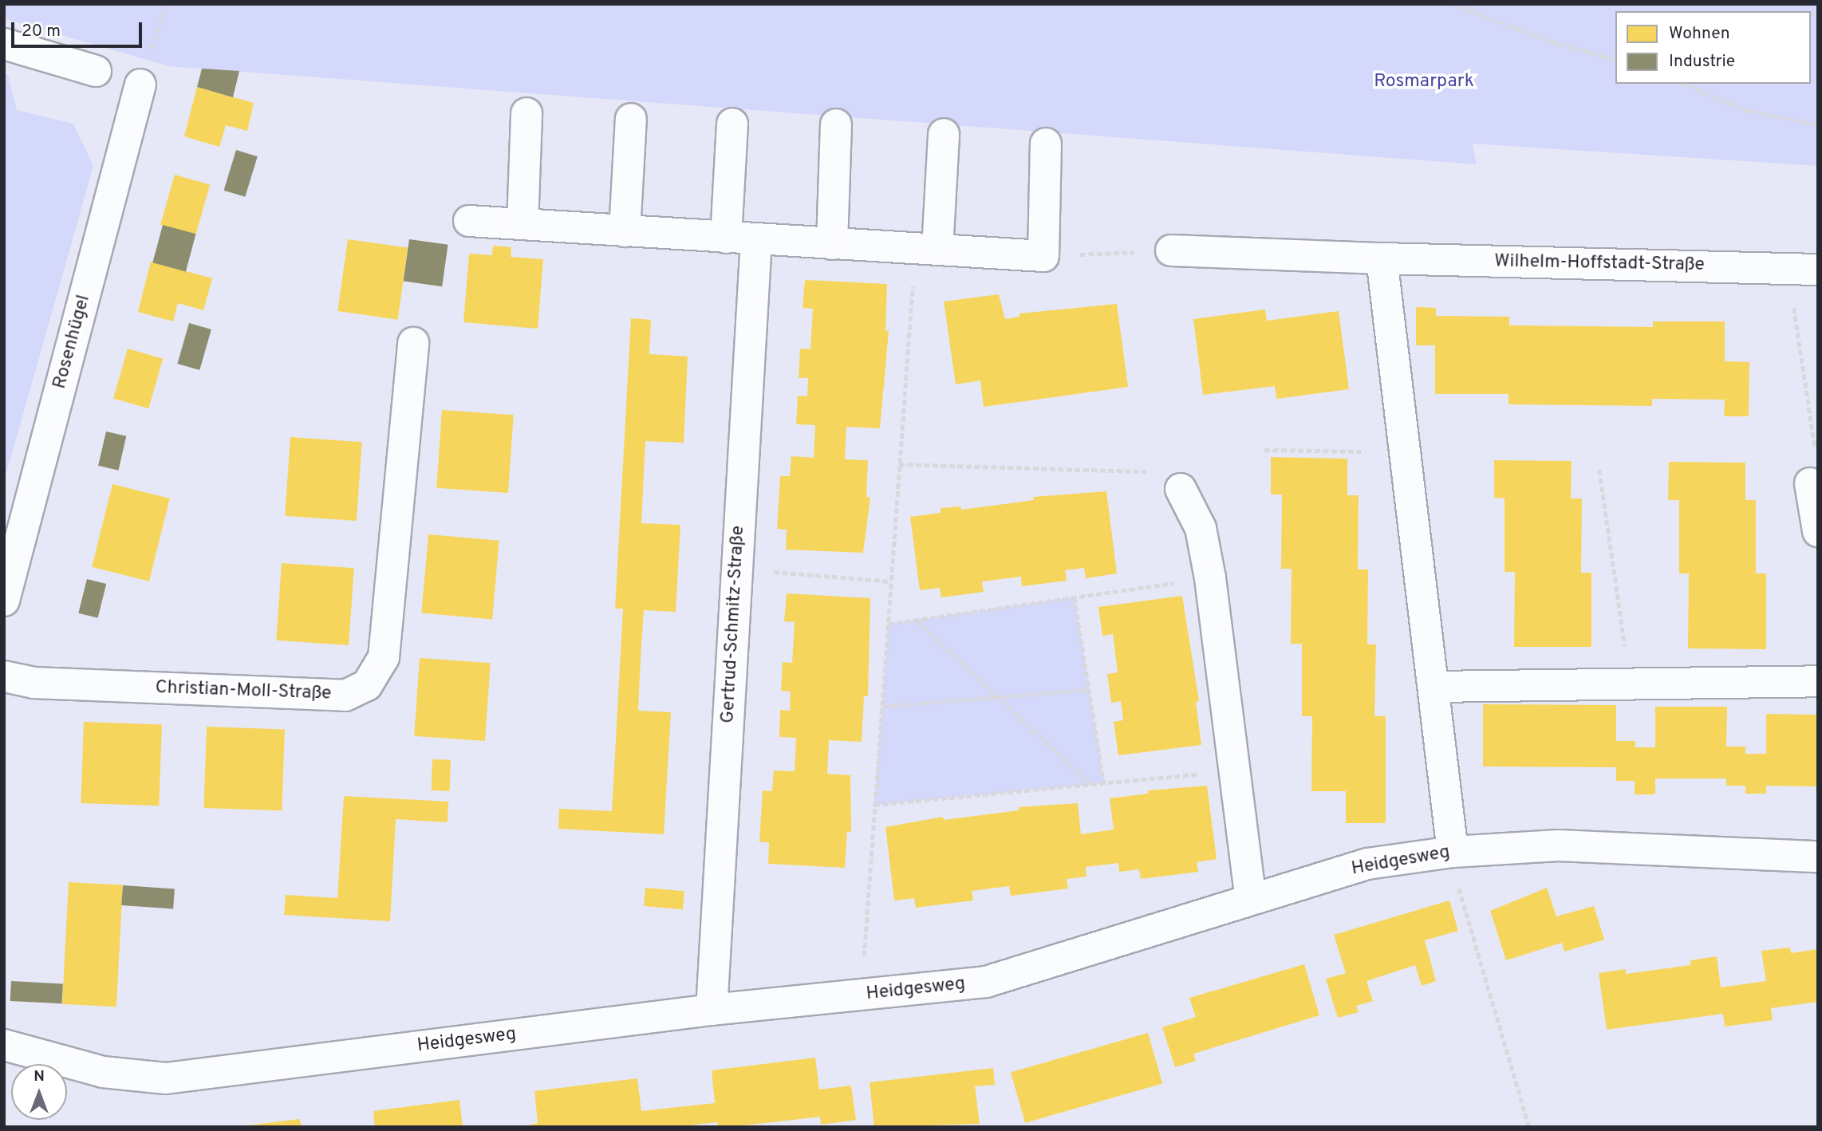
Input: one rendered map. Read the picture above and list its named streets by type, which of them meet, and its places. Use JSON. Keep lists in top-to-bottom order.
{
  "streets": {
    "street": [
      "Wilhelm-Hoffstadt-Straße",
      "Rosenhügel",
      "Gertrud-Schmitz-Straße",
      "Christian-Moll-Straße",
      "Heidgesweg"
    ]
  },
  "crossings": [
    ["Gertrud-Schmitz-Straße", "Heidgesweg"]
  ],
  "parks": ["Rosmarpark"],
  "legend": ["Wohnen", "Industrie"],
  "scale_bar": "20 m",
  "north": "top"
}
